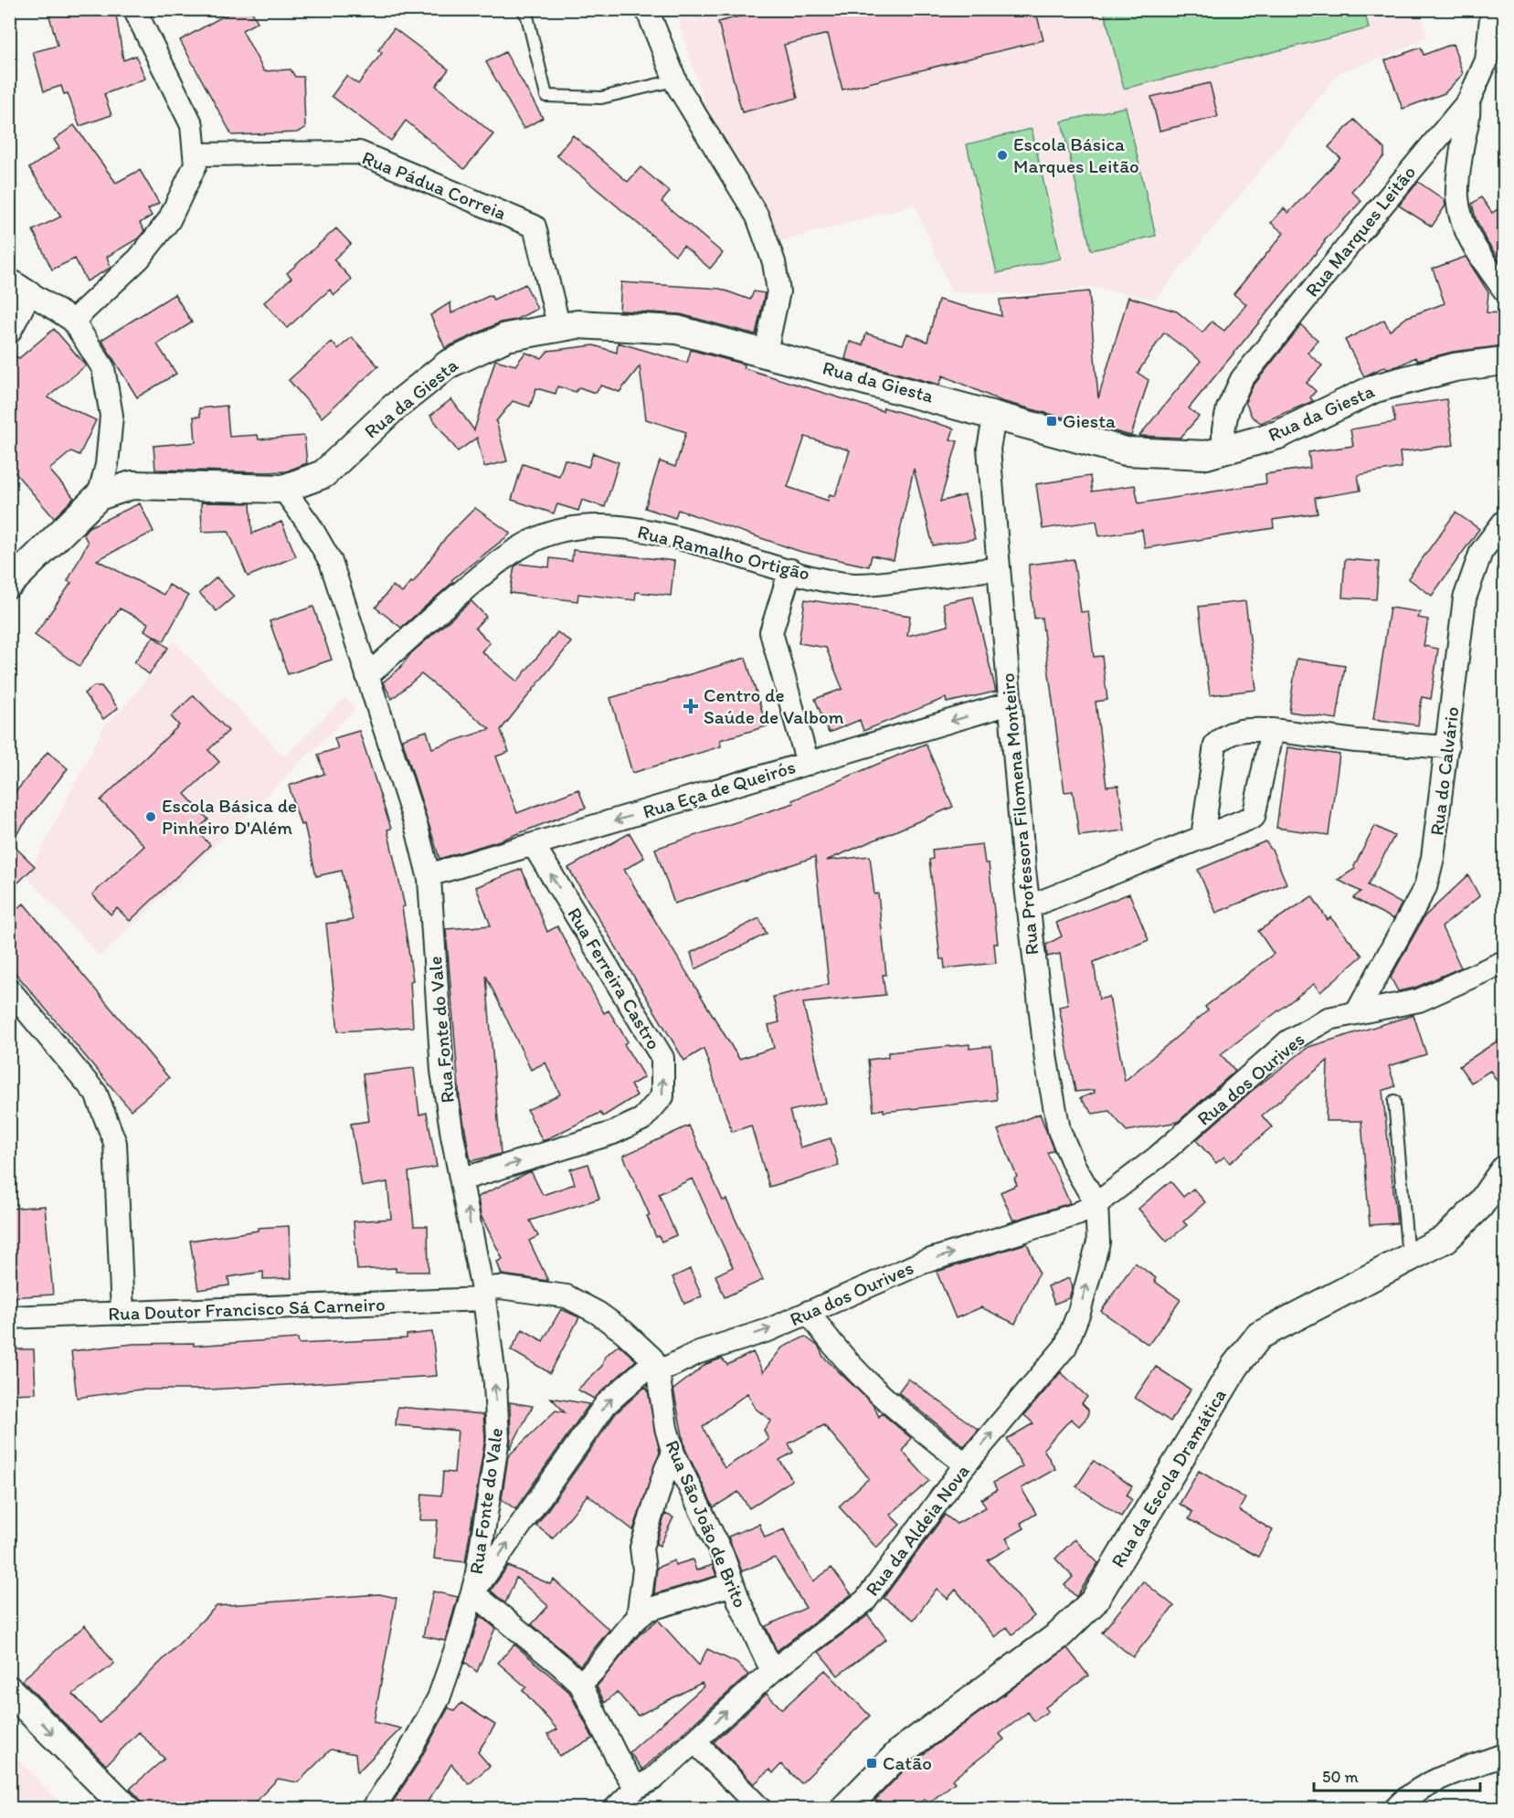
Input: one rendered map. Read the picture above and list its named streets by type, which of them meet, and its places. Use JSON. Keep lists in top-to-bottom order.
{
  "streets": {
    "street": [
      "Rua Pádua Correia",
      "Rua Marques Leitão",
      "Rua da Giesta",
      "Rua Ramalho Ortigão",
      "Rua do Calvário",
      "Rua Eça de Queirós",
      "Rua Professora Filomena Monteiro",
      "Rua Ferreira Castro",
      "Rua Fonte do Vale",
      "Rua dos Ourives",
      "Rua Doutor Francisco Sá Carneiro",
      "Rua da Escola Dramática",
      "Rua São João de Brito",
      "Rua da Aldeia Nova"
    ]
  },
  "crossings": [
    ["Rua Pádua Correia", "Rua da Giesta"],
    ["Rua Marques Leitão", "Rua da Giesta"],
    ["Rua da Giesta", "Rua Professora Filomena Monteiro"],
    ["Rua da Giesta", "Rua Fonte do Vale"],
    ["Rua Ramalho Ortigão", "Rua Professora Filomena Monteiro"],
    ["Rua Ramalho Ortigão", "Rua Fonte do Vale"],
    ["Rua do Calvário", "Rua dos Ourives"],
    ["Rua Eça de Queirós", "Rua Professora Filomena Monteiro"],
    ["Rua Eça de Queirós", "Rua Ferreira Castro"],
    ["Rua Eça de Queirós", "Rua Fonte do Vale"],
    ["Rua Professora Filomena Monteiro", "Rua dos Ourives"],
    ["Rua Professora Filomena Monteiro", "Rua da Aldeia Nova"],
    ["Rua Ferreira Castro", "Rua Fonte do Vale"],
    ["Rua Fonte do Vale", "Rua dos Ourives"],
    ["Rua Fonte do Vale", "Rua Doutor Francisco Sá Carneiro"],
    ["Rua dos Ourives", "Rua Doutor Francisco Sá Carneiro"],
    ["Rua dos Ourives", "Rua São João de Brito"],
    ["Rua dos Ourives", "Rua da Aldeia Nova"],
    ["Rua Doutor Francisco Sá Carneiro", "Rua São João de Brito"],
    ["Rua São João de Brito", "Rua da Aldeia Nova"]
  ],
  "one_way": ["Rua Eça de Queirós", "Rua dos Ourives"],
  "places": {
    "other": ["Escola Básica Marques Leitão", "Escola Básica de Pinheiro D'Além"],
    "transit": ["Giesta", "Catão"],
    "health": ["Centro de Saúde de Valbom"]
  },
  "scale_bar": "50 m"
}
